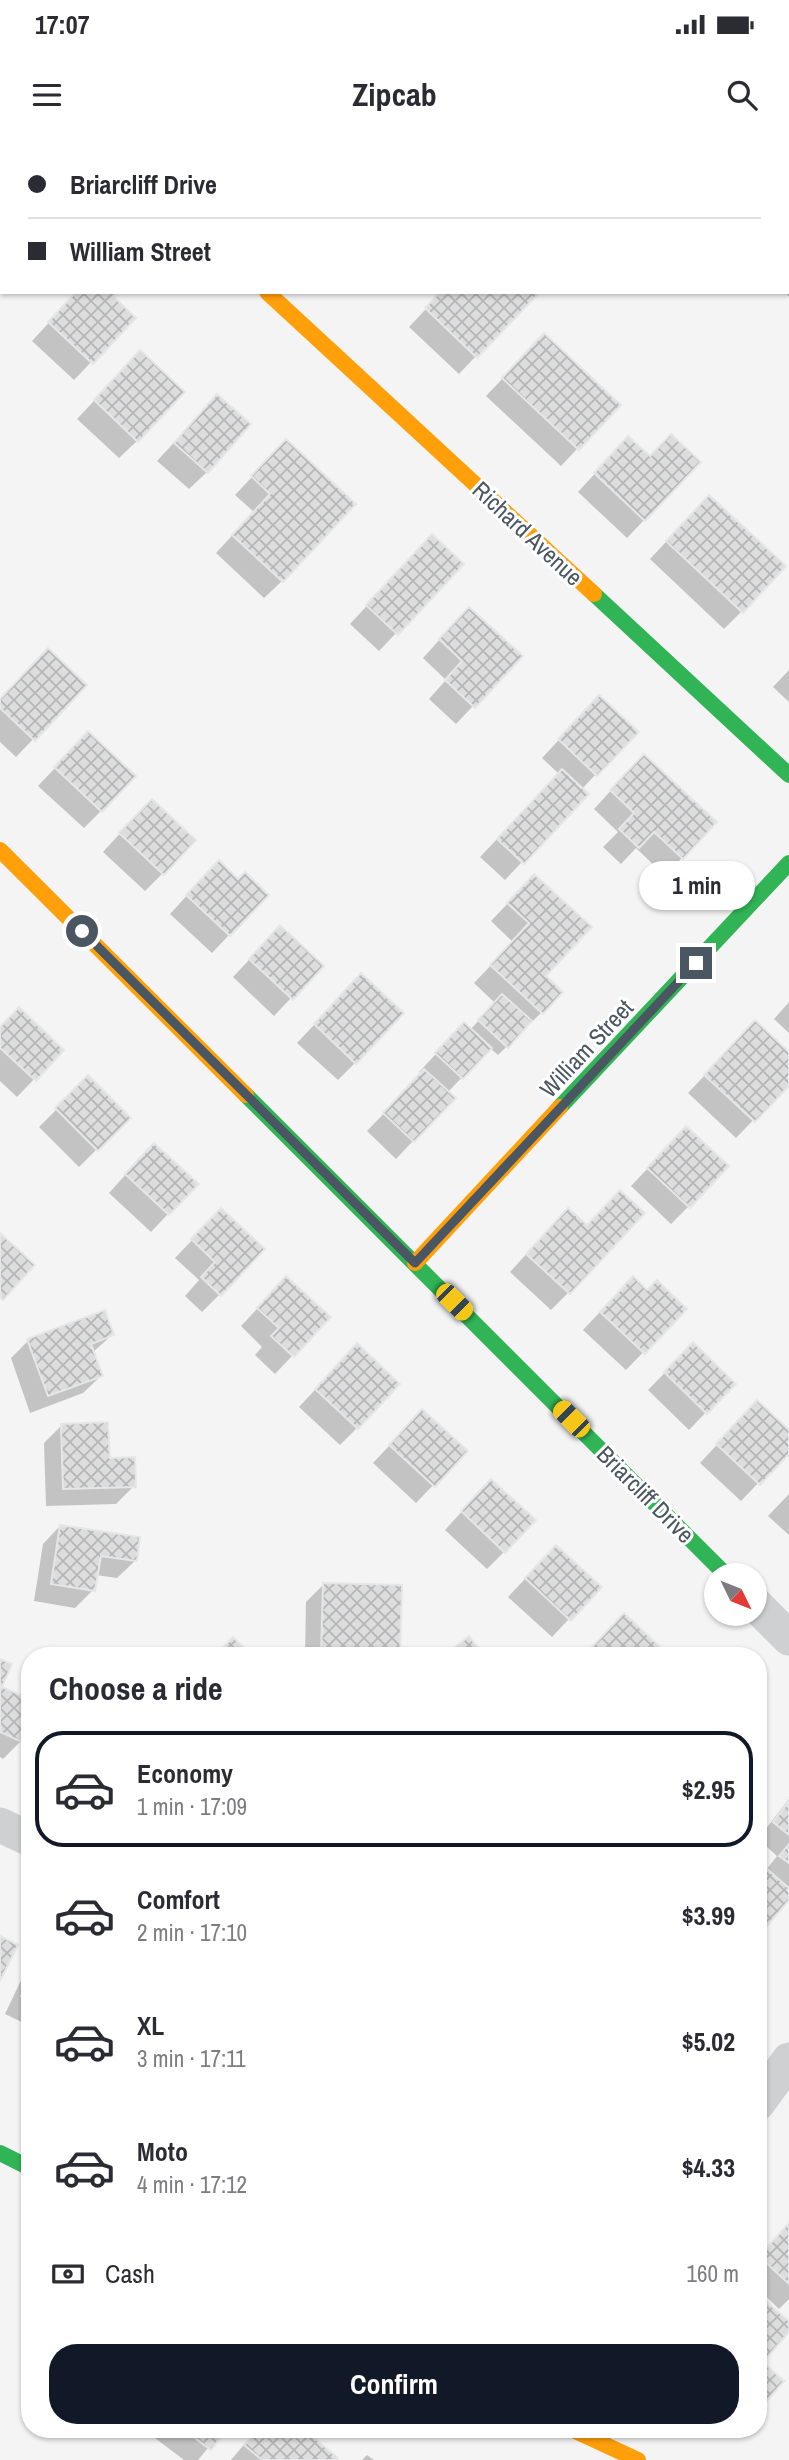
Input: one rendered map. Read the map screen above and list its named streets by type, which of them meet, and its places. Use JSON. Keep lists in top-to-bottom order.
{
  "streets": {
    "street": ["Richard Avenue", "William Street", "Briarcliff Drive"]
  },
  "crossings": [
    ["William Street", "Briarcliff Drive"]
  ],
  "north": "bottom right",
  "page": {
    "status": "17:07",
    "header": "Zipcab",
    "banner": ["Briarcliff Drive", "William Street"],
    "bubble": "1 min",
    "heading": "Choose a ride",
    "list": [
      {
        "name": "Economy",
        "note": "1 min · 17:09",
        "value": "$2.95"
      },
      {
        "name": "Comfort",
        "note": "2 min · 17:10",
        "value": "$3.99"
      },
      {
        "name": "XL",
        "note": "3 min · 17:11",
        "value": "$5.02"
      },
      {
        "name": "Moto",
        "note": "4 min · 17:12",
        "value": "$4.33"
      }
    ],
    "pay": ["Cash", "160 m"],
    "buttons": "Confirm"
  }
}
